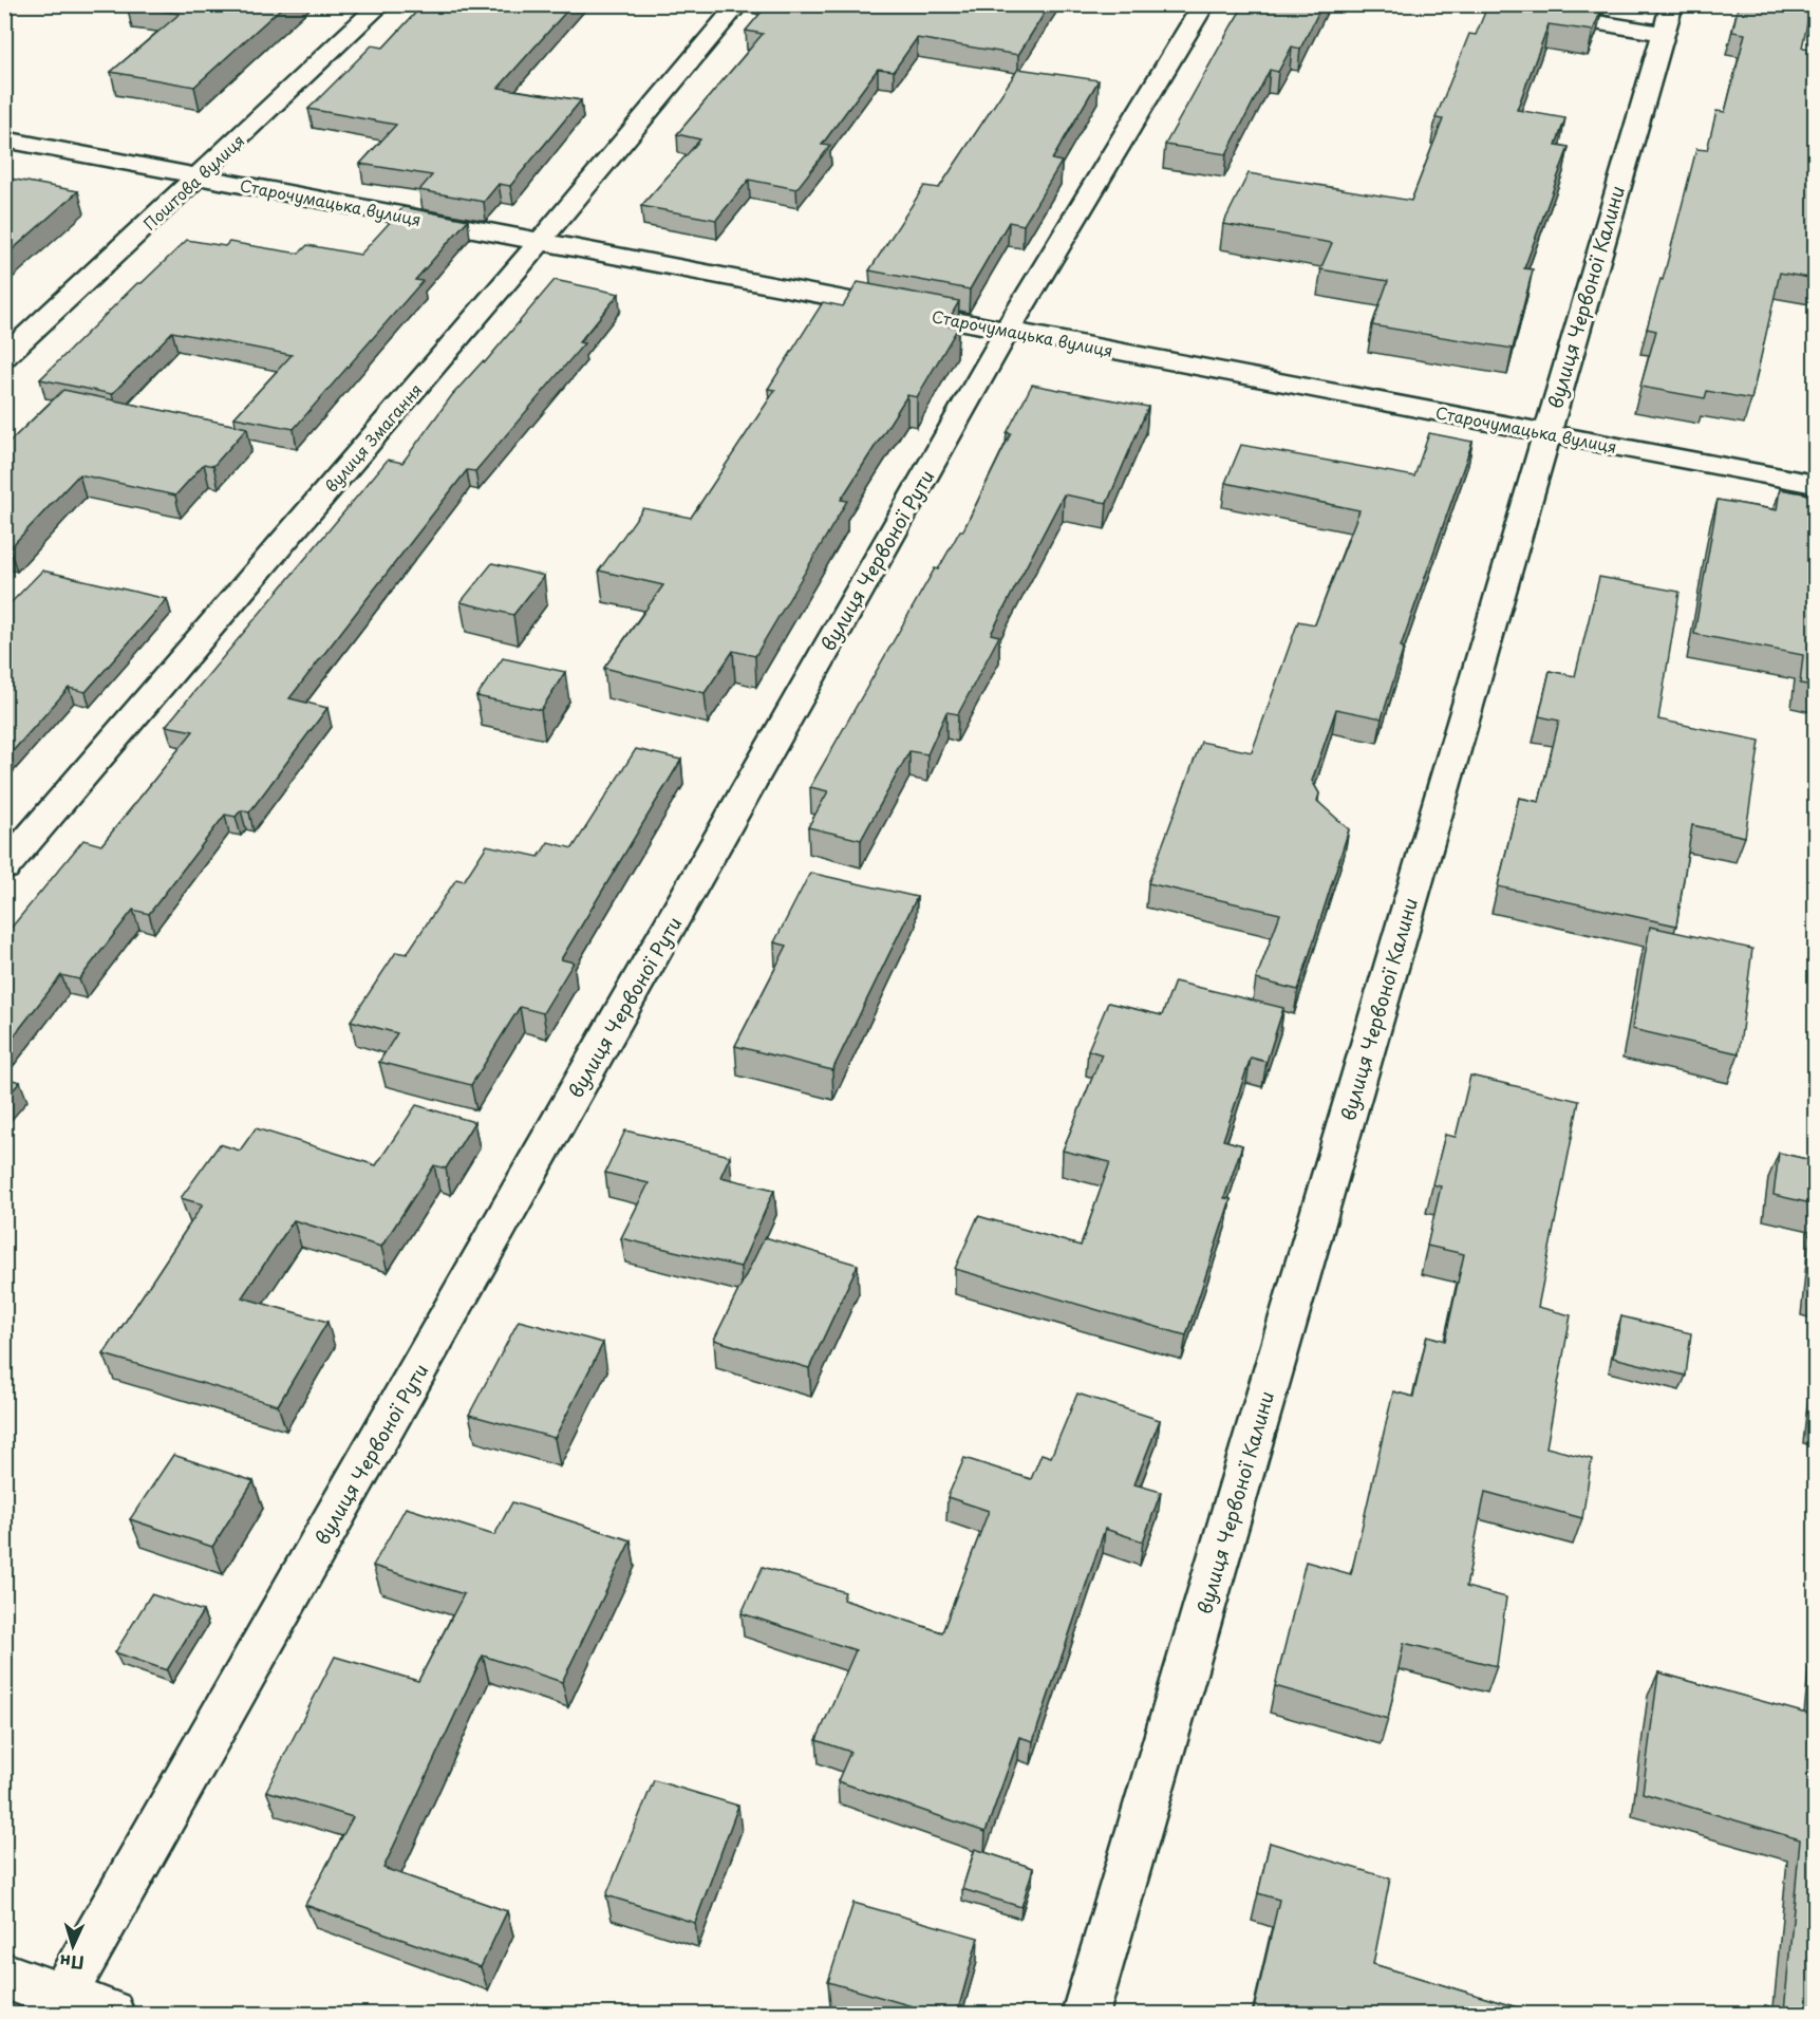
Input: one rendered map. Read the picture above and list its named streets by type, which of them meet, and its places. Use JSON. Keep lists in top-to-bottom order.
{
  "streets": {
    "street": [
      "Поштова вулиця",
      "Старочумацька вулиця",
      "вулиця Червоної Калини",
      "вулиця Змагання",
      "вулиця Червоної Рути"
    ]
  },
  "crossings": [
    ["Поштова вулиця", "Старочумацька вулиця"],
    ["Старочумацька вулиця", "вулиця Червоної Калини"],
    ["Старочумацька вулиця", "вулиця Змагання"],
    ["Старочумацька вулиця", "вулиця Червоної Рути"]
  ],
  "north": "bottom"
}
